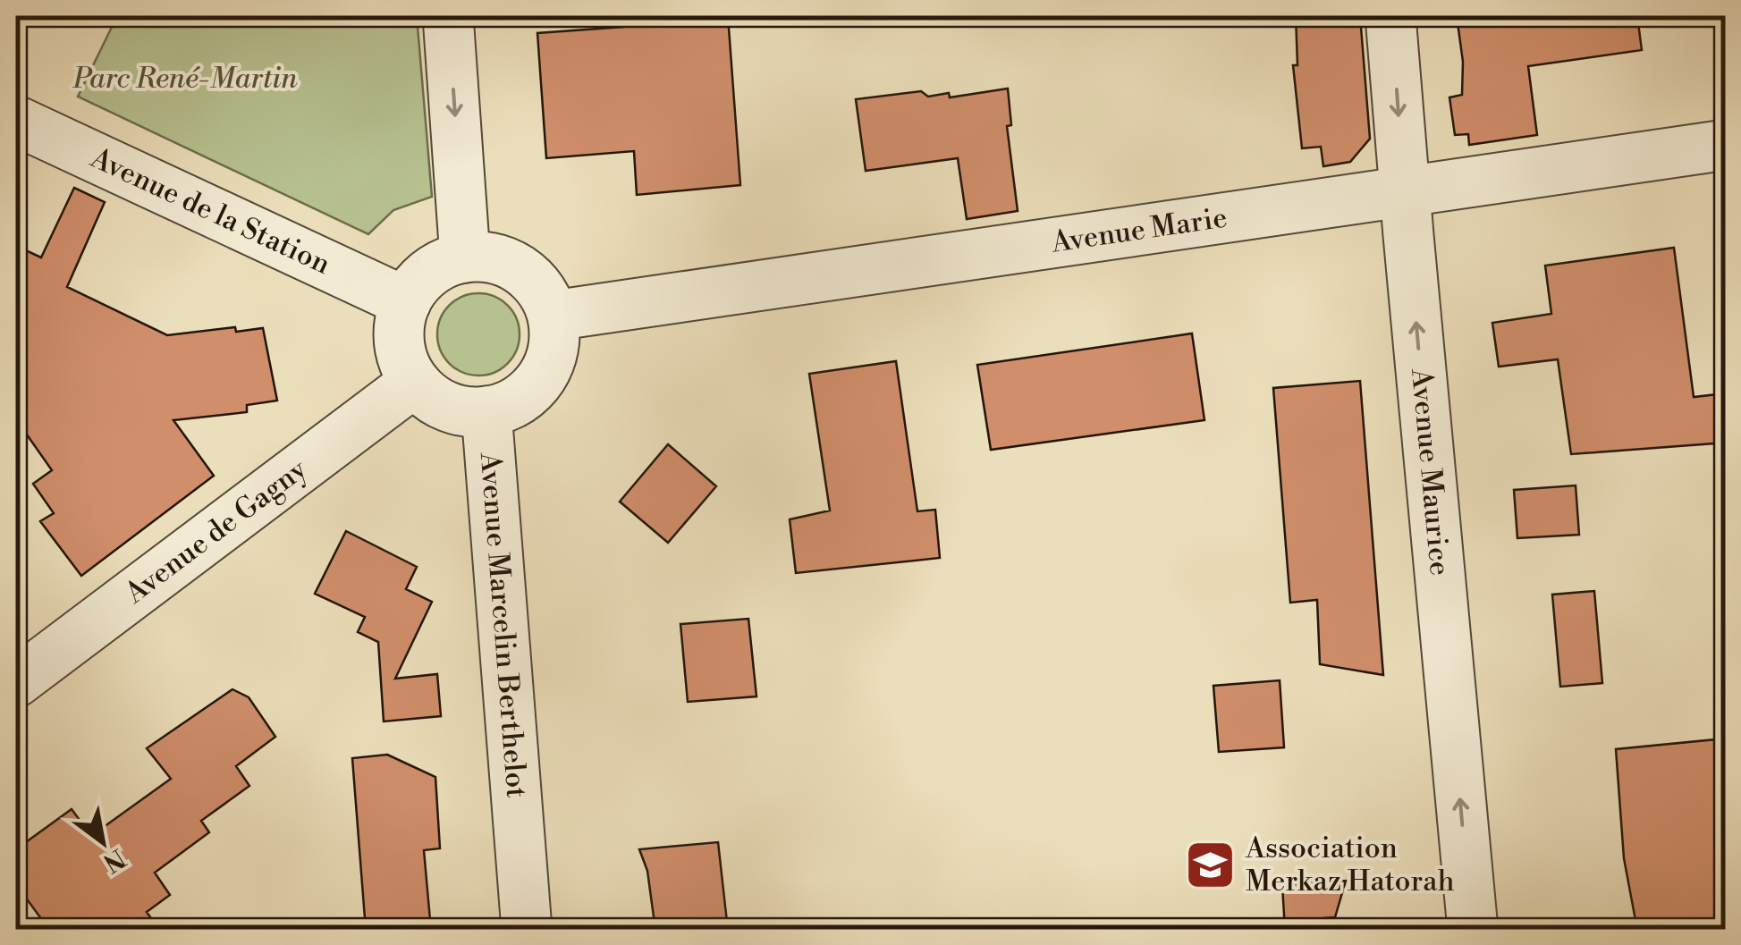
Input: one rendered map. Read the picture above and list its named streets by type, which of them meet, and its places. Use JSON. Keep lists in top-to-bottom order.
{
  "streets": {
    "street": [
      "Avenue de la Station",
      "Avenue Marie",
      "Avenue Maurice",
      "Avenue de Gagny",
      "Avenue Marcelin Berthelot"
    ]
  },
  "crossings": [
    ["Avenue de la Station", "Avenue Marie"],
    ["Avenue de la Station", "Avenue de Gagny"],
    ["Avenue de la Station", "Avenue Marcelin Berthelot"],
    ["Avenue Marie", "Avenue Maurice"],
    ["Avenue Marie", "Avenue de Gagny"],
    ["Avenue Marie", "Avenue Marcelin Berthelot"],
    ["Avenue de Gagny", "Avenue Marcelin Berthelot"]
  ],
  "parks": ["Parc René-Martin"],
  "places": {
    "school or university": ["Association Merkaz Hatorah"]
  },
  "north": "bottom right"
}
